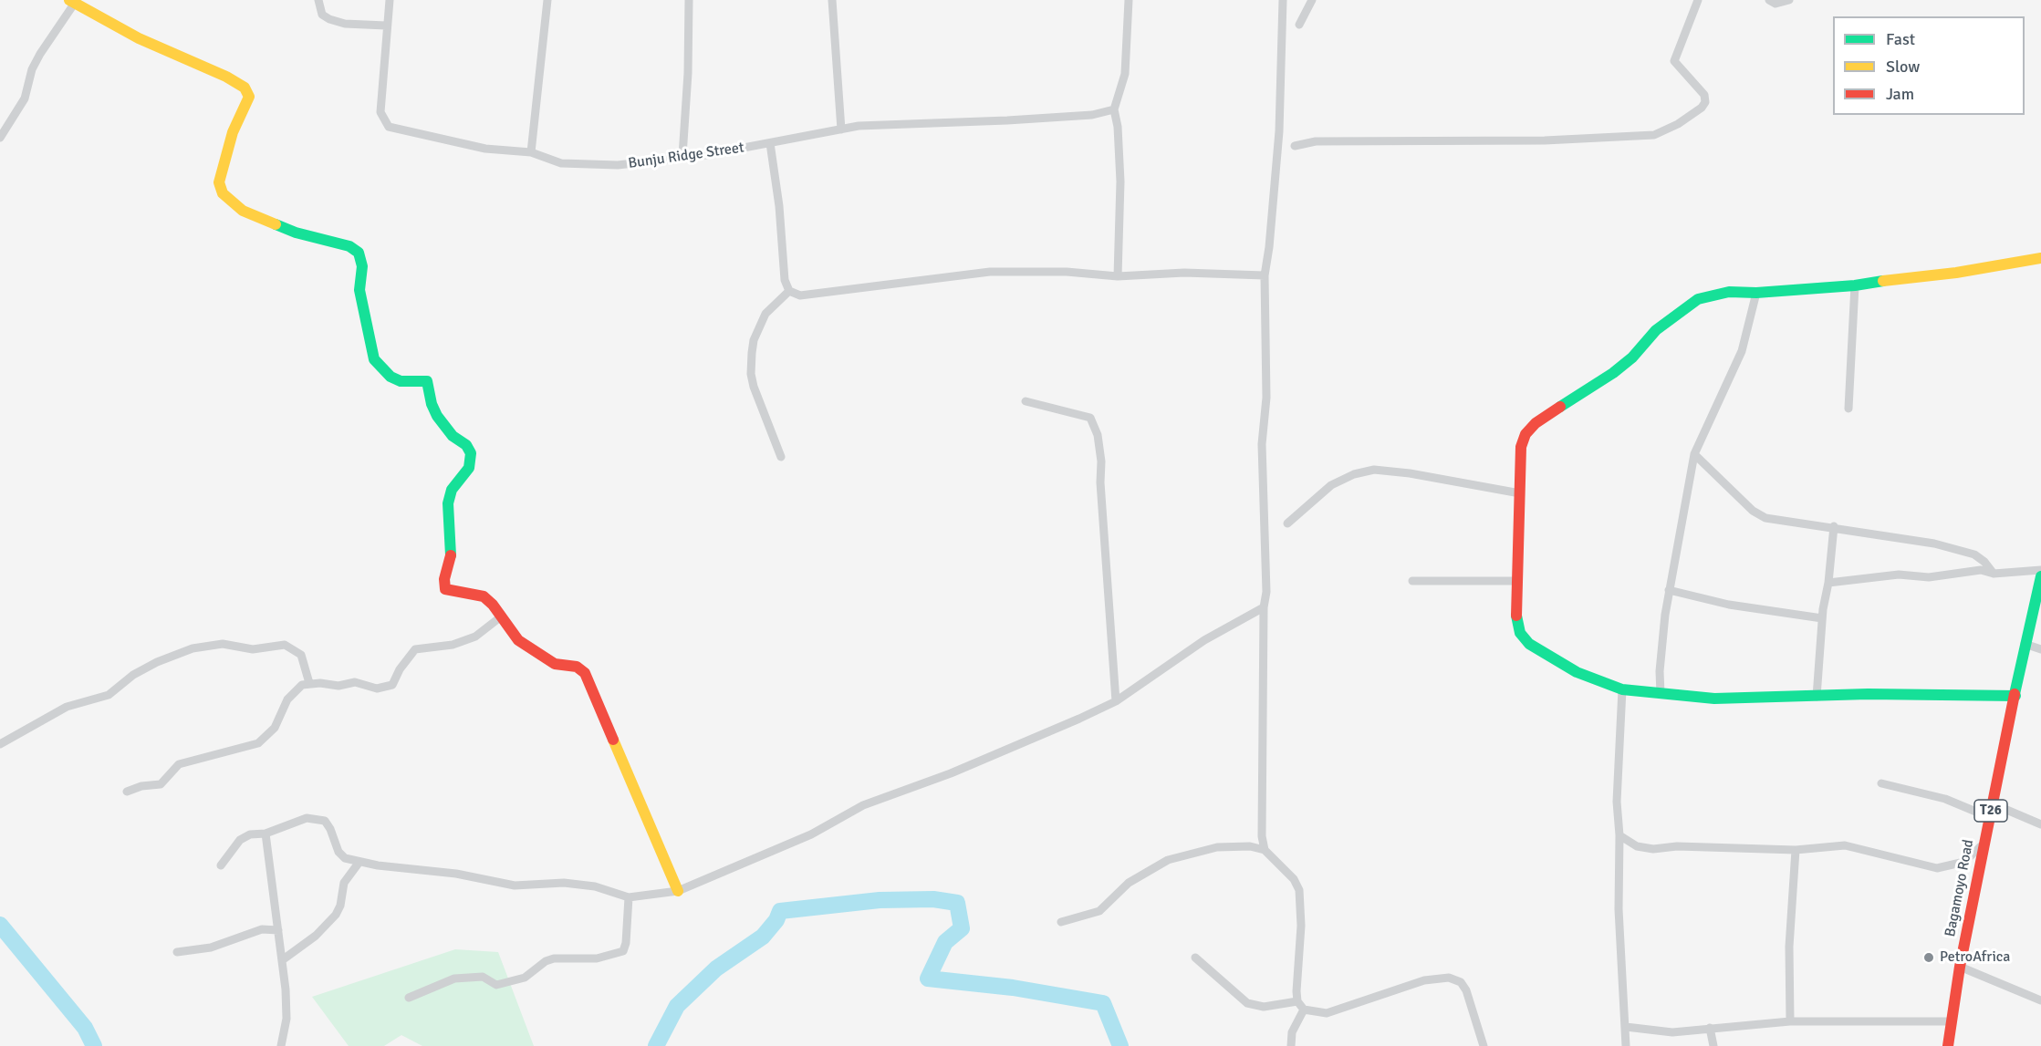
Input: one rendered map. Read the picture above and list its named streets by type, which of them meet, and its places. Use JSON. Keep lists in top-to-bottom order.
{
  "streets": {
    "main road": ["T26", "Bagamoyo Road"],
    "street": ["Bunju Ridge Street"]
  },
  "places": ["PetroAfrica"],
  "legend": ["Fast", "Slow", "Jam"]
}
